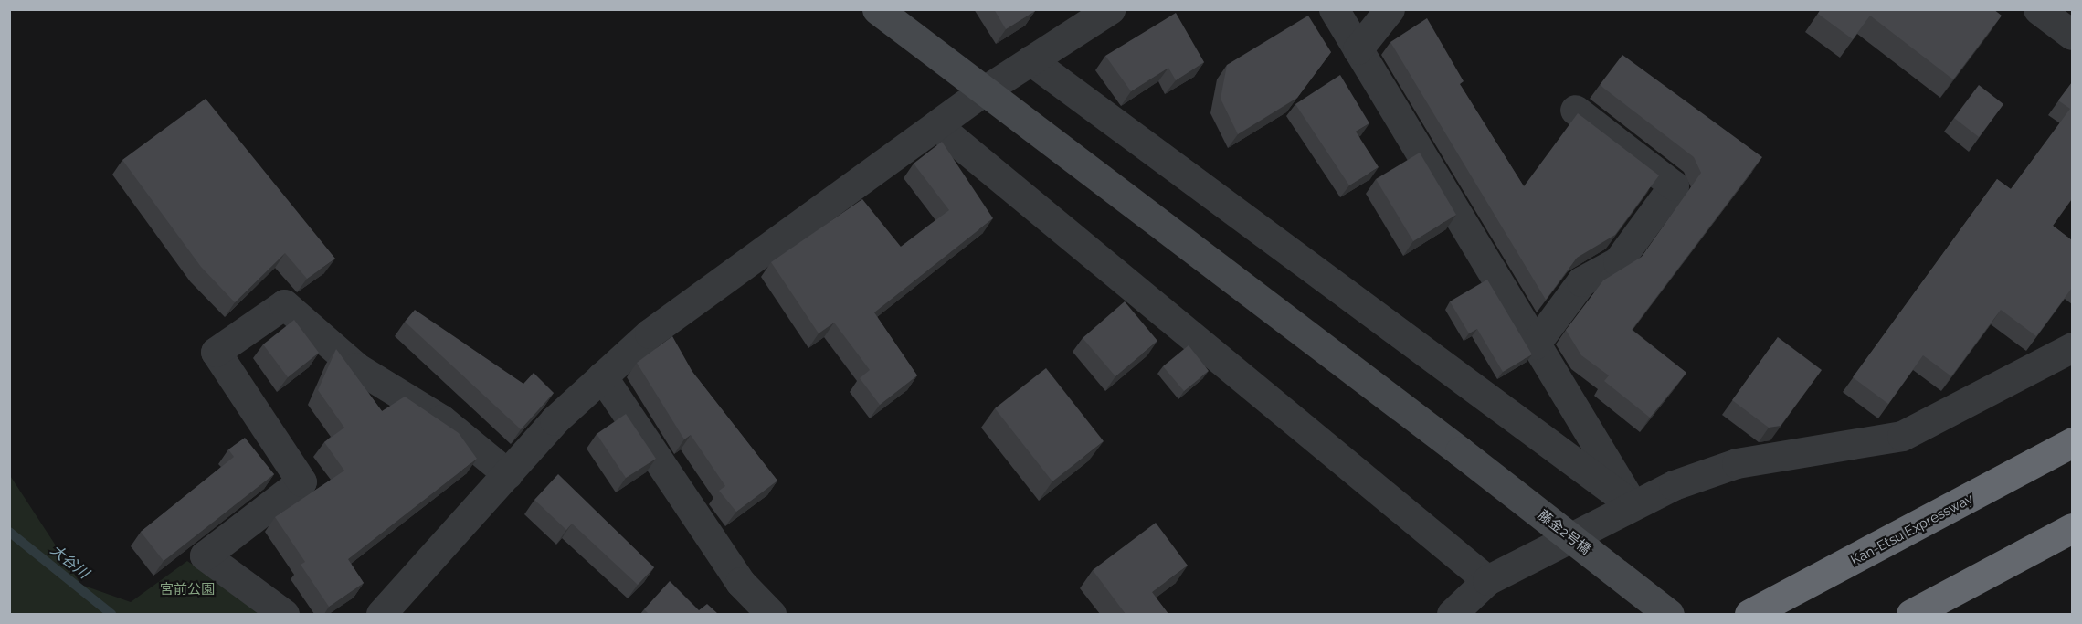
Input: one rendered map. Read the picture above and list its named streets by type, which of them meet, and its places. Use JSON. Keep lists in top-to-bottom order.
{
  "streets": {
    "highway": ["Kan-Etsu Expressway"],
    "street": ["藤金2号橋"]
  },
  "water": ["大谷川"],
  "parks": ["宮前公園"]
}
